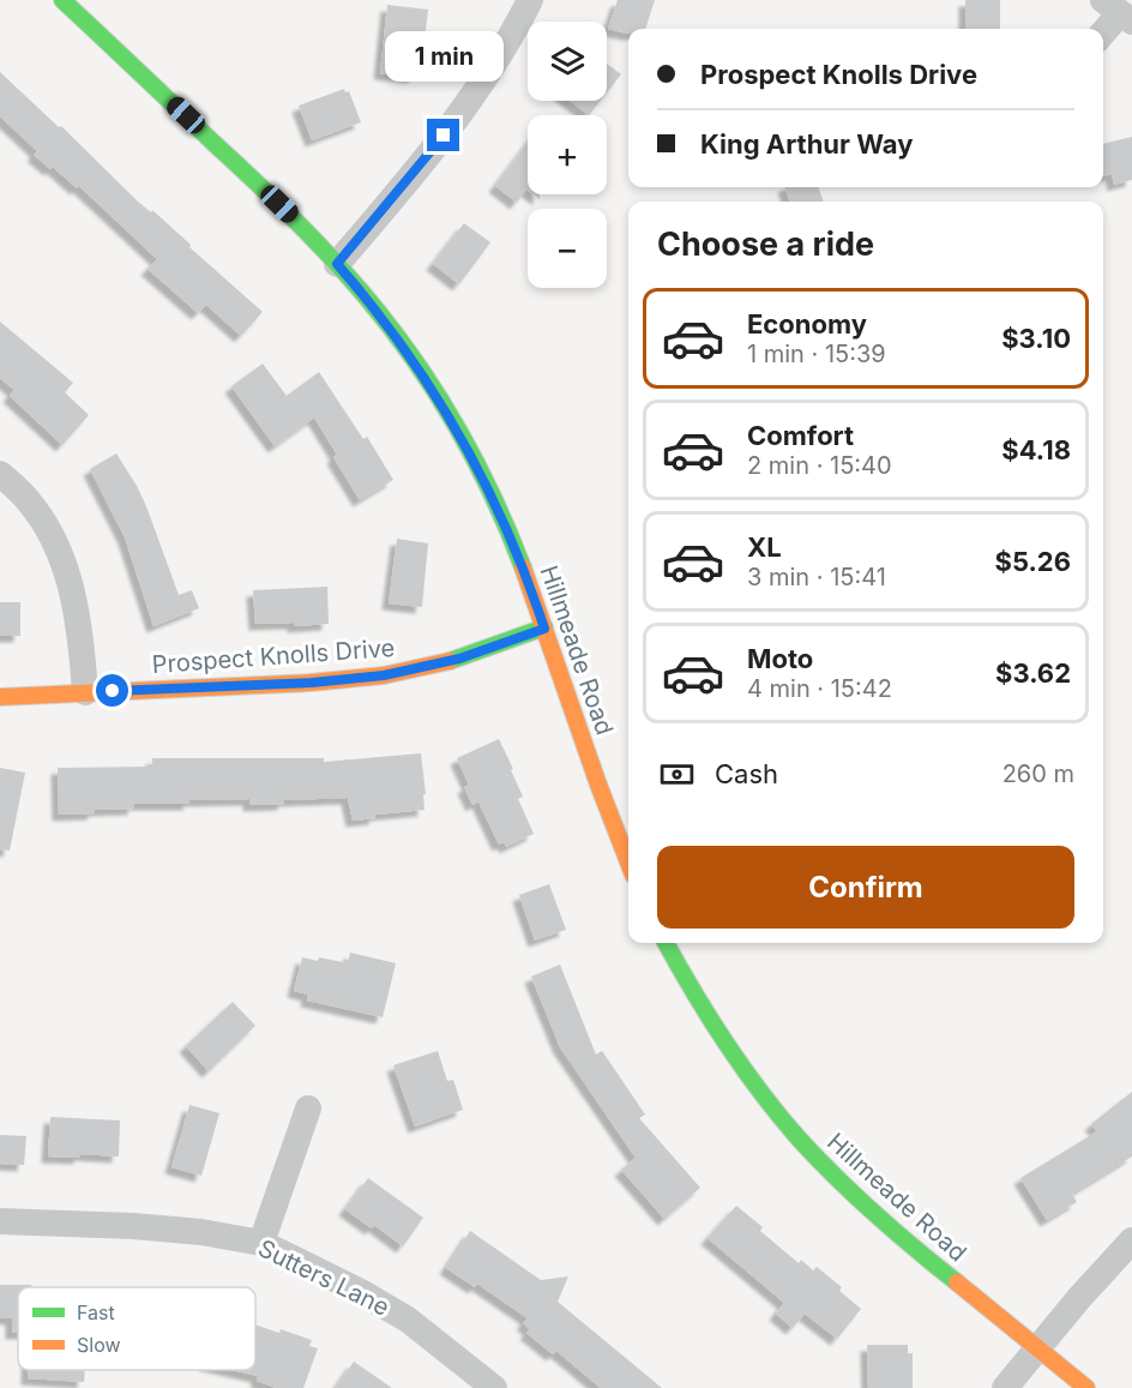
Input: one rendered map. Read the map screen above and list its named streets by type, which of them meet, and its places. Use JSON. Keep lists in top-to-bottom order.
{
  "streets": {
    "street": ["Hillmeade Road", "Prospect Knolls Drive", "Sutters Lane"]
  },
  "crossings": [
    ["Hillmeade Road", "Prospect Knolls Drive"]
  ],
  "legend": ["Fast", "Slow"],
  "page": {
    "map_buttons": ["+", "−"],
    "banner": ["Prospect Knolls Drive", "King Arthur Way"],
    "bubble": "1 min",
    "heading": "Choose a ride",
    "list": [
      {
        "name": "Economy",
        "note": "1 min · 15:39",
        "value": "$3.10"
      },
      {
        "name": "Comfort",
        "note": "2 min · 15:40",
        "value": "$4.18"
      },
      {
        "name": "XL",
        "note": "3 min · 15:41",
        "value": "$5.26"
      },
      {
        "name": "Moto",
        "note": "4 min · 15:42",
        "value": "$3.62"
      }
    ],
    "pay": ["Cash", "260 m"],
    "buttons": "Confirm"
  }
}
